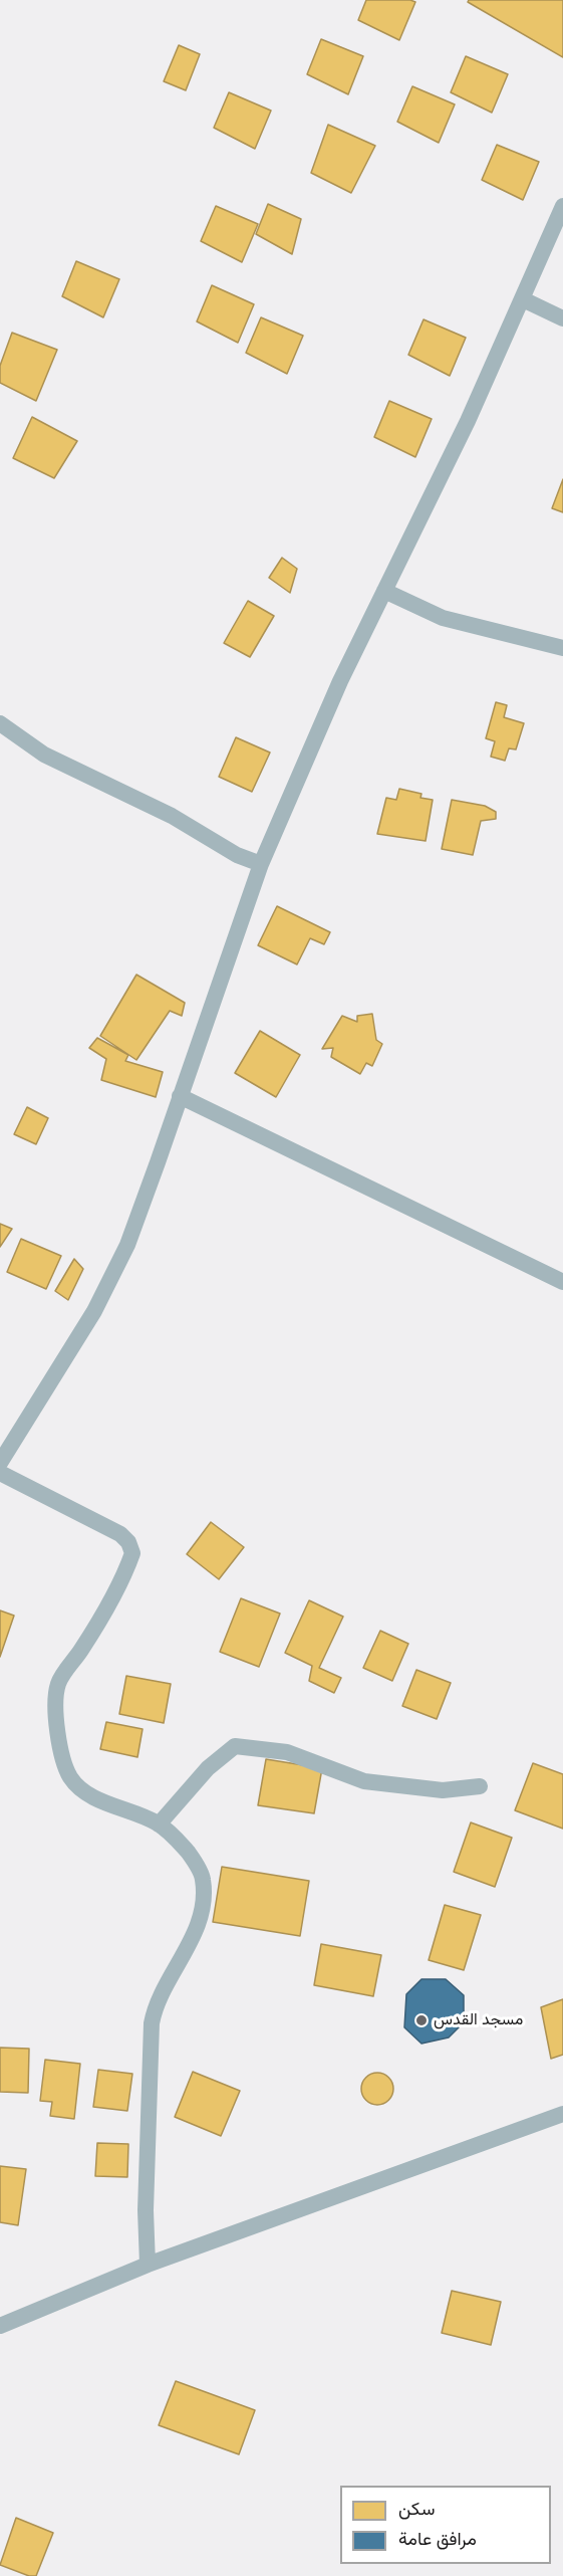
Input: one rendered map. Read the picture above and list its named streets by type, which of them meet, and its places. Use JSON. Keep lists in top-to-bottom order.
{
  "places": ["مسجد القدس"],
  "legend": ["سكن", "مرافق عامة"]
}
